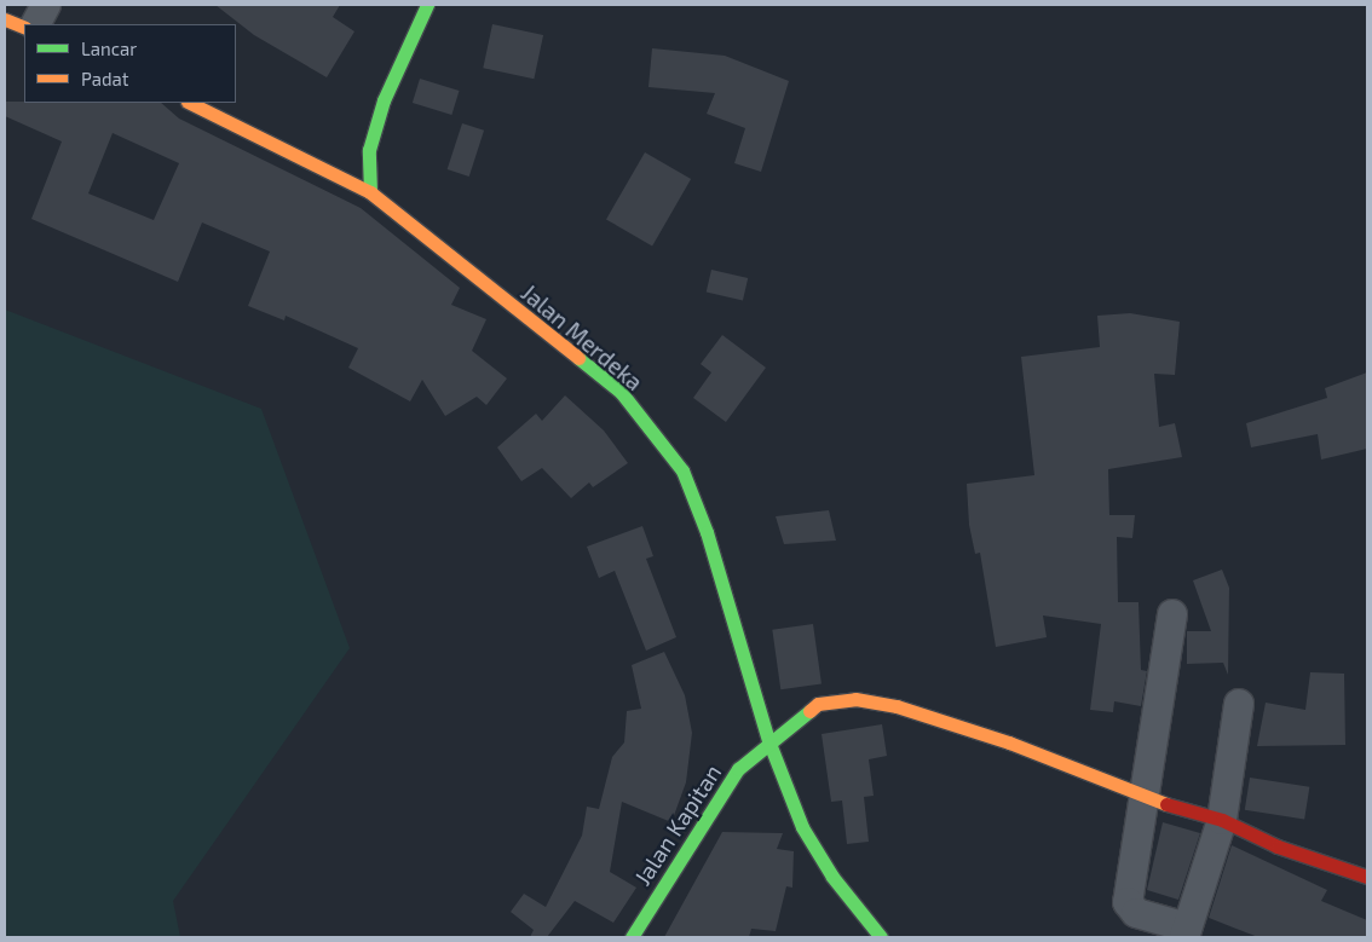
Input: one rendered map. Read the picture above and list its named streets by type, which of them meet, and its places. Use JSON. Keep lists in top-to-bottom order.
{
  "streets": {
    "street": ["Jalan Merdeka", "Jalan Kapitan"]
  },
  "crossings": [
    ["Jalan Merdeka", "Jalan Kapitan"]
  ],
  "legend": ["Lancar", "Padat"]
}
